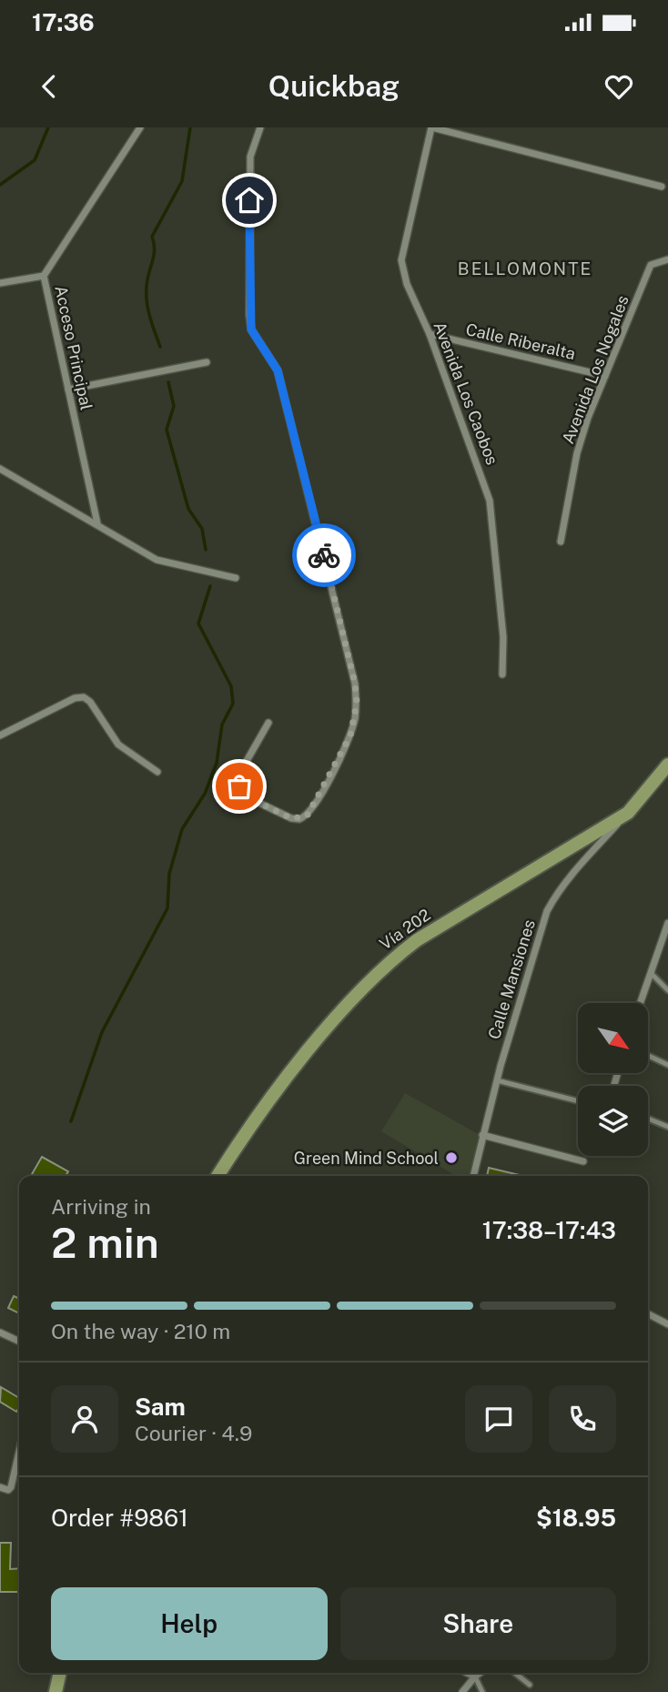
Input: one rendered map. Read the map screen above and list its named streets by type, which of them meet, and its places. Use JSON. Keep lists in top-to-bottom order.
{
  "streets": {
    "main road": ["Vía 202"],
    "street": [
      "Calle Riberalta",
      "Acceso Principal",
      "Avenida Los Nogales",
      "Avenida Los Caobos",
      "Calle Mansiones"
    ]
  },
  "crossings": [
    ["Calle Riberalta", "Avenida Los Nogales"],
    ["Calle Riberalta", "Avenida Los Caobos"],
    ["Vía 202", "Calle Mansiones"]
  ],
  "districts": ["BELLOMONTE"],
  "places": ["Green Mind School"],
  "north": "bottom right",
  "page": {
    "status": "17:36",
    "header": "Quickbag",
    "heading": ["2 min", "Arriving in", "17:38–17:43"],
    "panel": [
      "Sam",
      "Courier · 4.9",
      "Order #9861",
      "$18.95"
    ],
    "bar": "On the way · 210 m",
    "buttons": ["Help", "Share"]
  }
}
